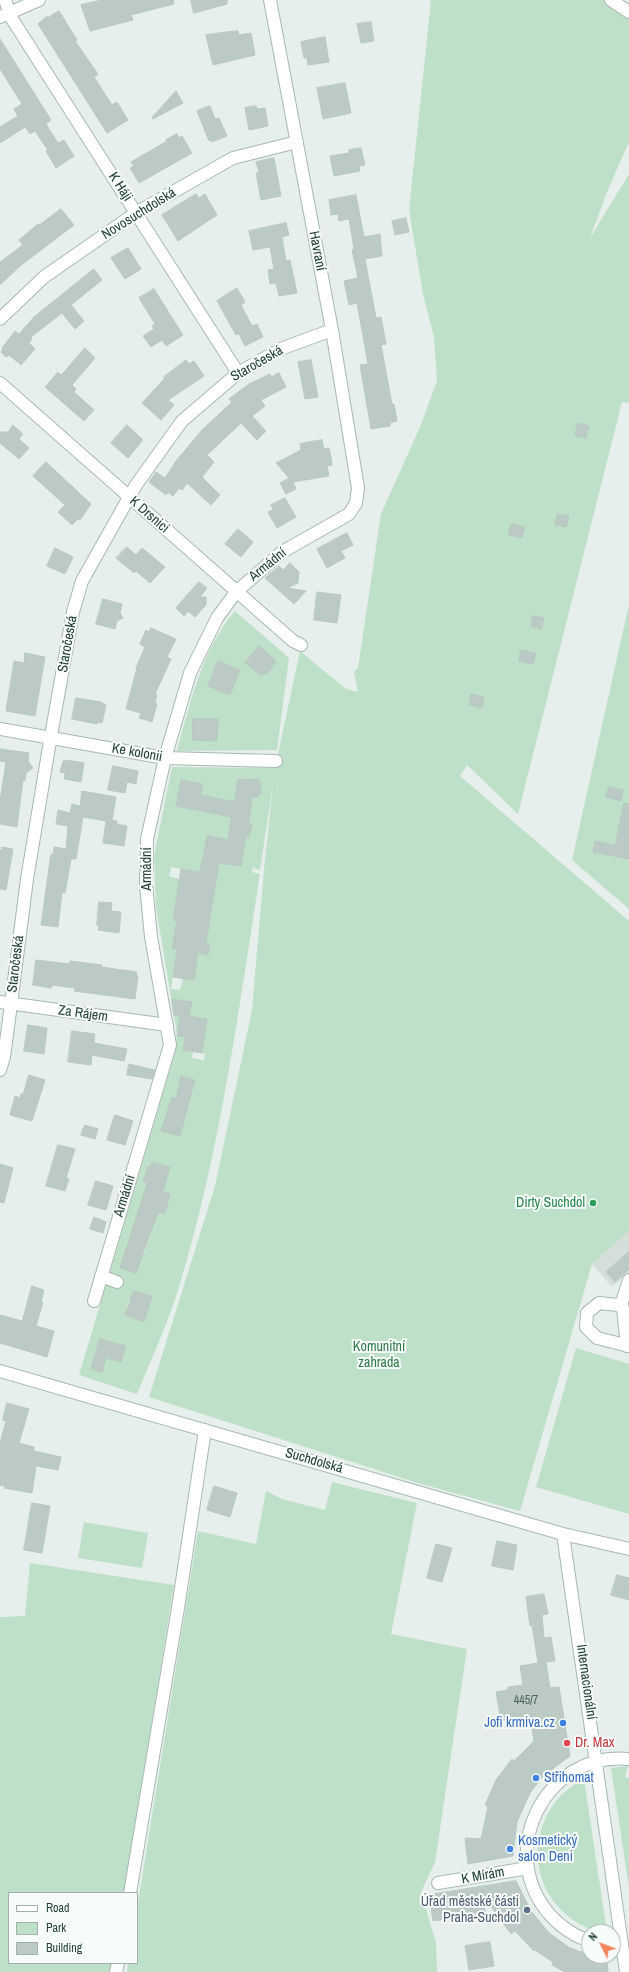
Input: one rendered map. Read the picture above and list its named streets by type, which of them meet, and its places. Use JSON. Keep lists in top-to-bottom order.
{
  "streets": {
    "street": [
      "K Háji",
      "Novosuchdolská",
      "Havraní",
      "Staročeská",
      "K Drsnici",
      "Armádní",
      "Ke kolonii",
      "Za Rájem",
      "Suchdolská",
      "Internacionální",
      "K Mírám"
    ]
  },
  "crossings": [
    ["K Háji", "Novosuchdolská"],
    ["K Háji", "Staročeská"],
    ["Novosuchdolská", "Havraní"],
    ["Havraní", "Staročeská"],
    ["Havraní", "Armádní"],
    ["Staročeská", "K Drsnici"],
    ["Staročeská", "Ke kolonii"],
    ["Staročeská", "Za Rájem"],
    ["K Drsnici", "Armádní"],
    ["Armádní", "Ke kolonii"],
    ["Armádní", "Za Rájem"],
    ["Suchdolská", "Internacionální"]
  ],
  "parks": ["Komunitní zahrada"],
  "places": [
    "Dirty Suchdol",
    "Jofi krmiva.cz",
    "Dr. Max",
    "Střihomat",
    "Kosmetický salon Deni",
    "Úřad městské části Praha-Suchdol"
  ],
  "house_numbers": ["445/7"],
  "legend": ["Road", "Park", "Building"],
  "north": "top left"
}
